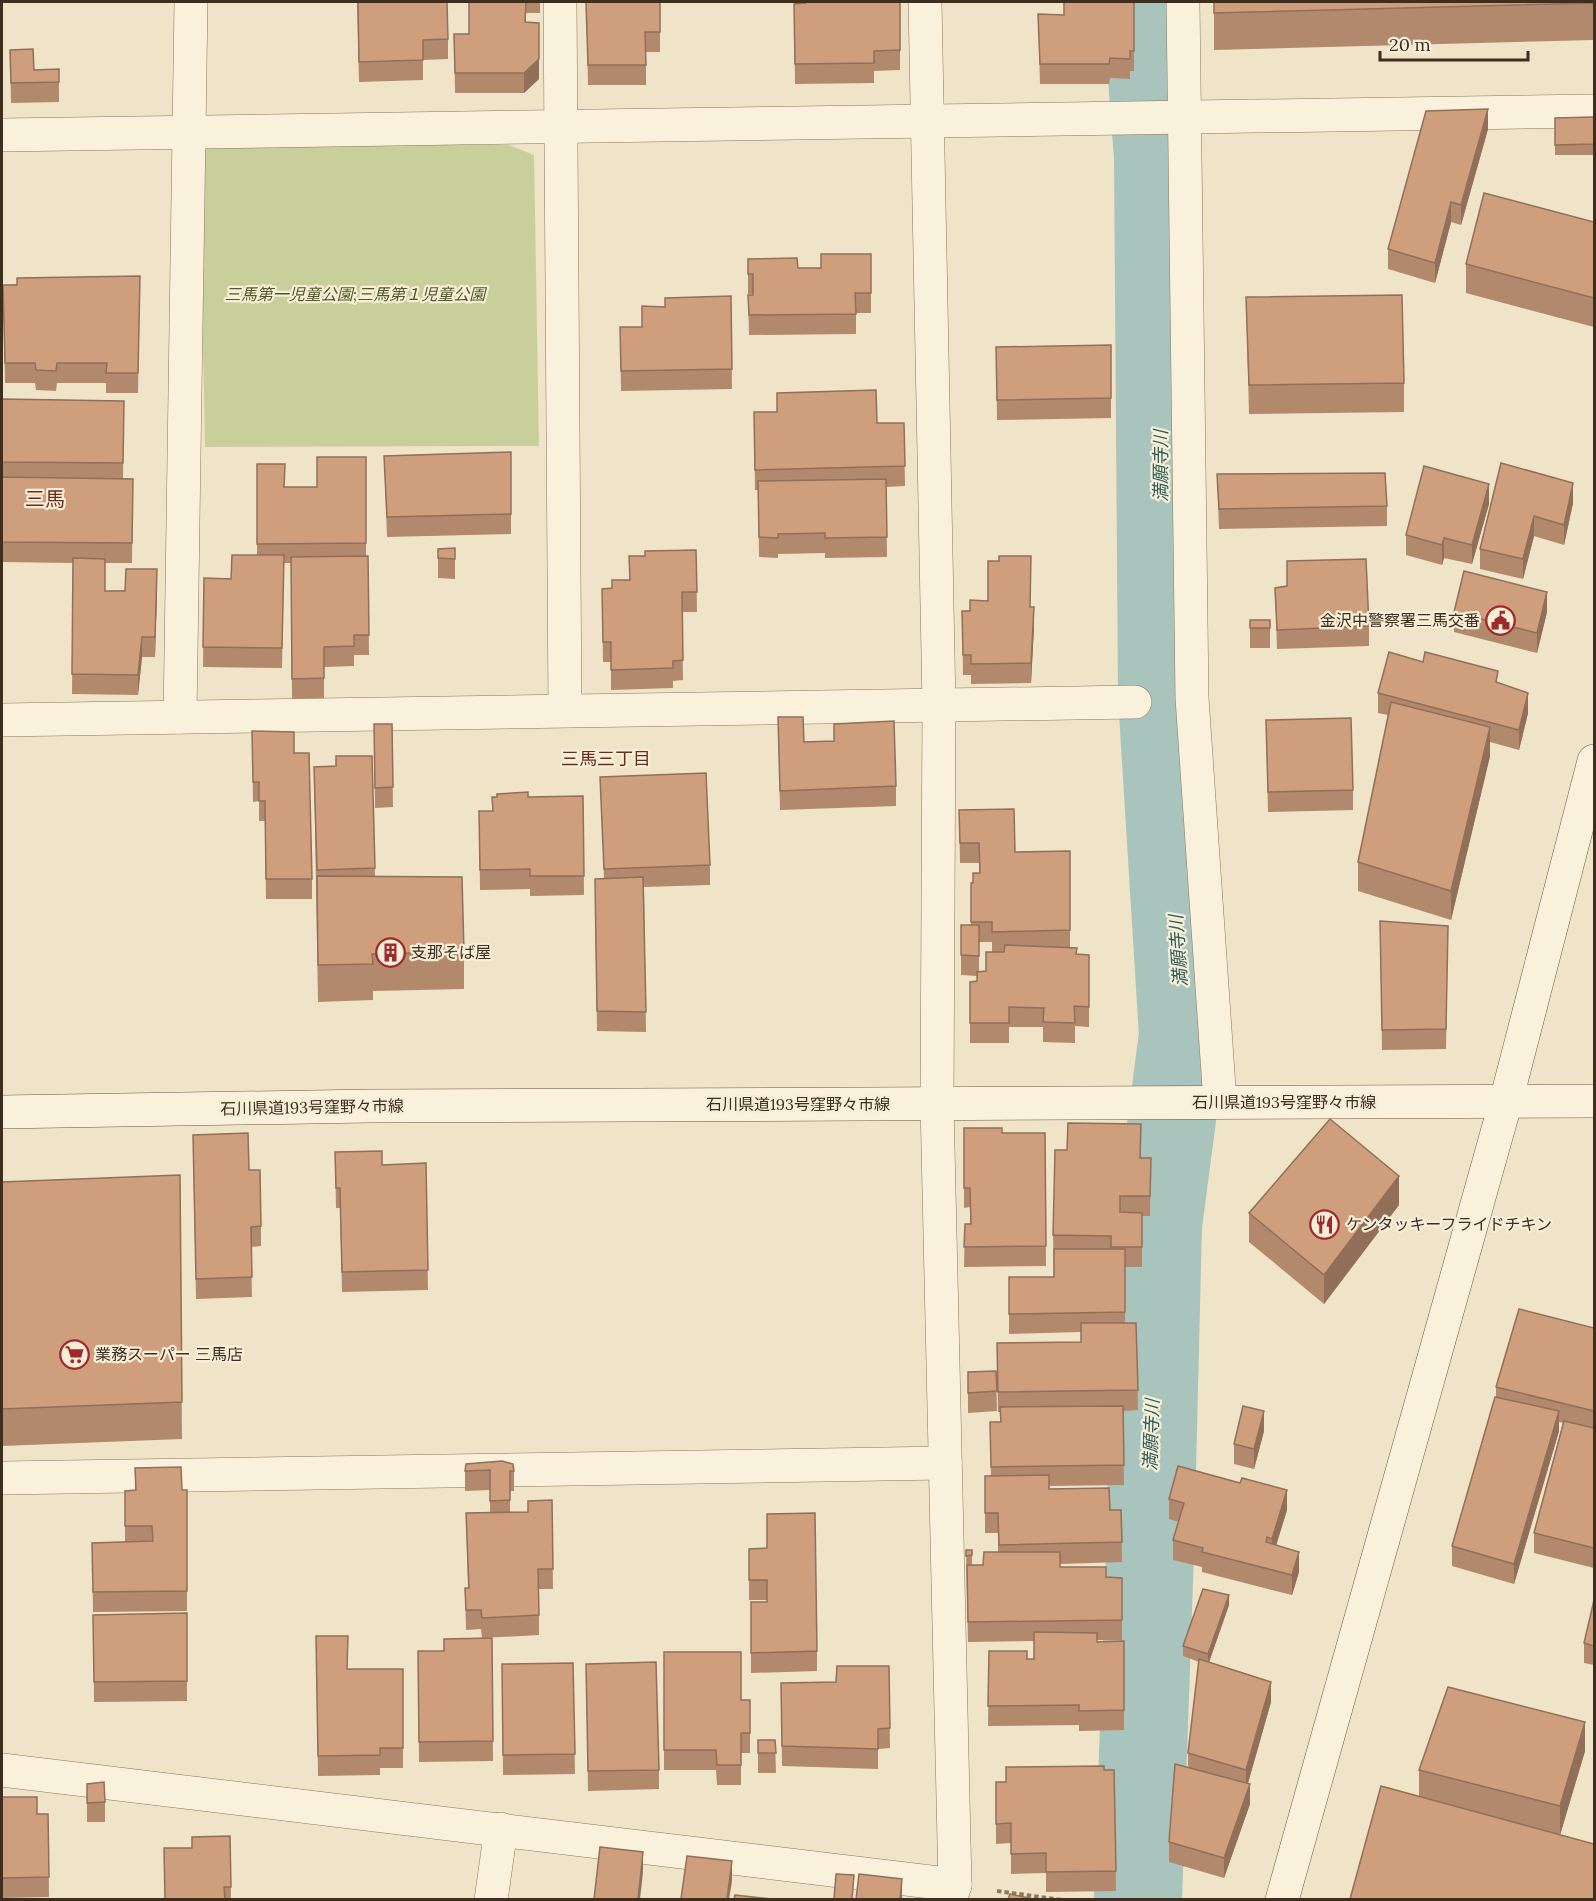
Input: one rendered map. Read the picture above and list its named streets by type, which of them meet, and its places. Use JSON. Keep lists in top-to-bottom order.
{
  "streets": {
    "street": ["石川県道193号窪野々市線"]
  },
  "districts": ["三馬", "三馬三丁目"],
  "water": ["満願寺川"],
  "parks": ["三馬第一児童公園;三馬第１児童公園"],
  "places": {
    "public building": ["金沢中警察署三馬交番"],
    "building": ["支那そば屋"],
    "restaurant": ["ケンタッキーフライドチキン"],
    "supermarket": ["業務スーパー 三馬店"]
  },
  "scale_bar": "20 m"
}
